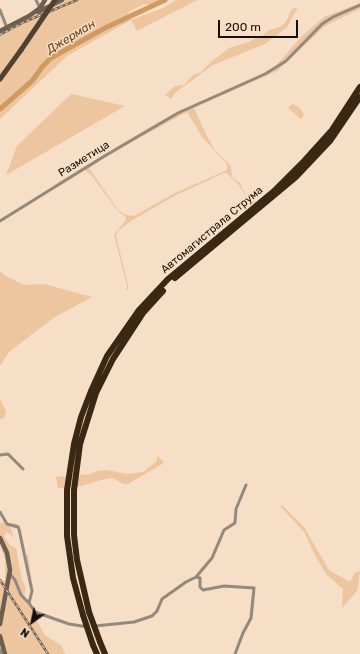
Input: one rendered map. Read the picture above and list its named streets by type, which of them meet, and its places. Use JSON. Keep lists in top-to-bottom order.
{
  "streets": {
    "highway": ["Автомагистрала Струма"],
    "street": ["Разметица"]
  },
  "water": ["Джерман"],
  "scale_bar": "200 m",
  "north": "bottom left"
}
